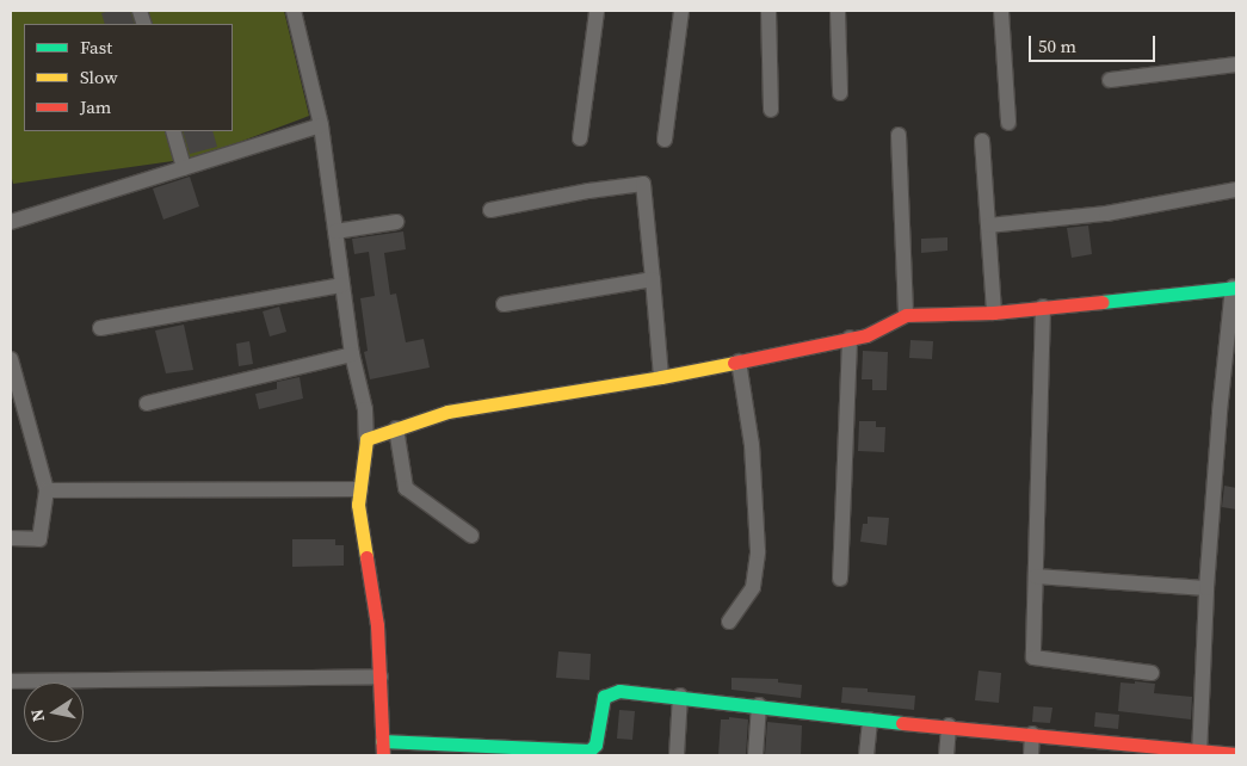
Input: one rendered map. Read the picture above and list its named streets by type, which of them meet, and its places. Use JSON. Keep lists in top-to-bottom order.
{
  "legend": ["Fast", "Slow", "Jam"],
  "scale_bar": "50 m",
  "north": "left"
}
